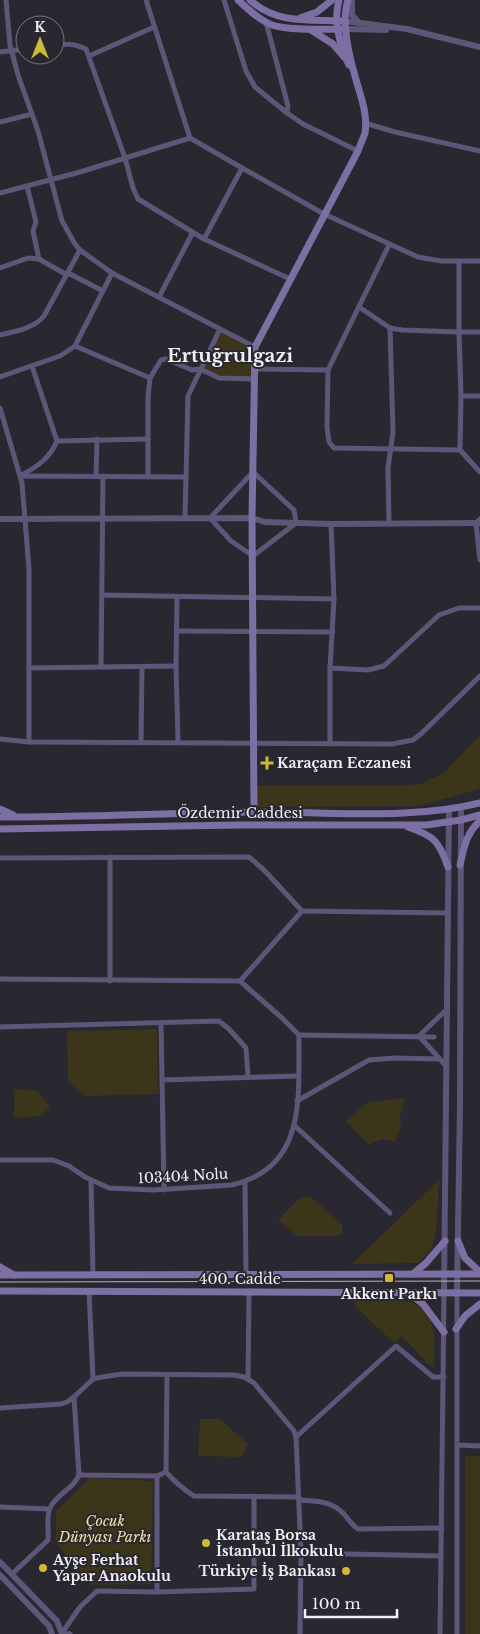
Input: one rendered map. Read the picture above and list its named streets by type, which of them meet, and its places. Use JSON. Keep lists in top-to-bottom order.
{
  "streets": {
    "main road": ["Özdemir Caddesi", "400. Cadde"],
    "street": ["103404 Nolu"]
  },
  "districts": ["Ertuğrulgazi"],
  "parks": ["Çocuk Dünyası Parkı"],
  "places": {
    "health": ["Karaçam Eczanesi"],
    "transit": ["Akkent Parkı"],
    "other": ["Karataş Borsa İstanbul İlkokulu", "Ayşe Ferhat Yapar Anaokulu", "Türkiye İş Bankası"]
  },
  "scale_bar": "100 m",
  "north": "top"
}
